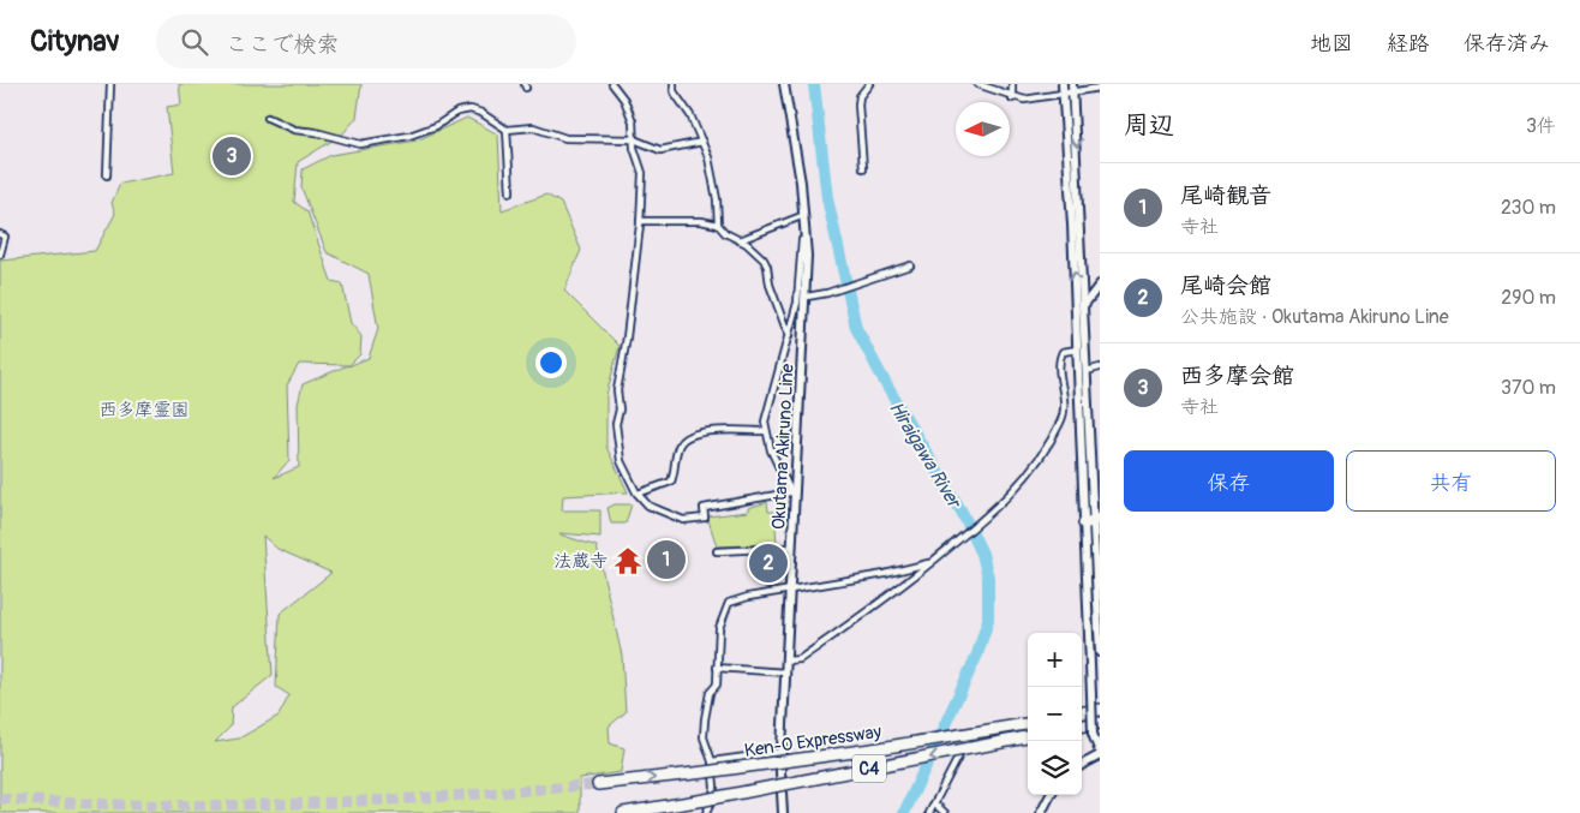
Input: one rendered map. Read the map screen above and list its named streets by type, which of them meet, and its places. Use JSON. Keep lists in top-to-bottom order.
{
  "streets": {
    "highway": ["Ken-O Expressway", "C4"],
    "main road": ["Okutama Akiruno Line"]
  },
  "water": ["Hiraigawa River"],
  "parks": ["西多摩霊園"],
  "places": {
    "temple": ["法蔵寺"]
  },
  "north": "left",
  "page": {
    "header": "Citynav",
    "search": "ここで検索",
    "nav": ["地図", "経路", "保存済み"],
    "heading": ["周辺", "3件"],
    "pins": ["3", "1", "2"],
    "list": [
      {
        "mark": "1",
        "name": "尾崎観音",
        "note": "寺社",
        "value": "230 m"
      },
      {
        "mark": "2",
        "name": "尾崎会館",
        "note": "公共施設 · Okutama Akiruno Line",
        "value": "290 m"
      },
      {
        "mark": "3",
        "name": "西多摩会館",
        "note": "寺社",
        "value": "370 m"
      }
    ],
    "buttons": ["保存", "共有"],
    "map_buttons": ["+", "−"]
  }
}
